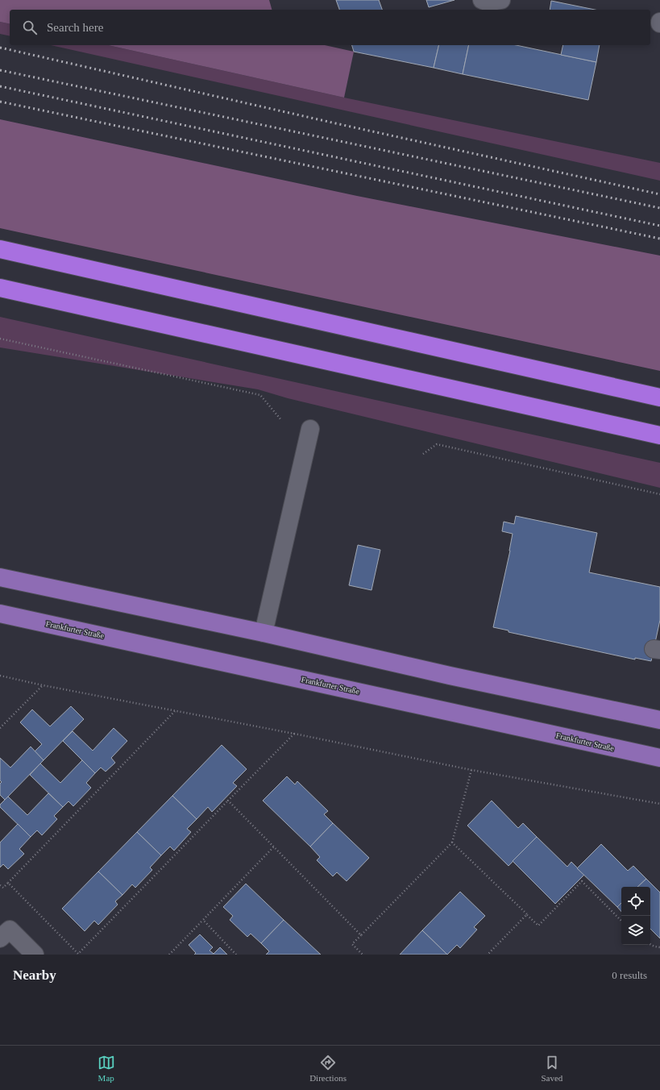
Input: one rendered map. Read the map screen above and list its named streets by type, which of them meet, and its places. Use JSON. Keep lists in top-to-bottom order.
{
  "streets": {
    "main road": ["Frankfurter Straße"]
  },
  "page": {
    "search": "Search here",
    "heading": ["Nearby", "0 results"],
    "nav": ["Map", "Directions", "Saved"]
  }
}
